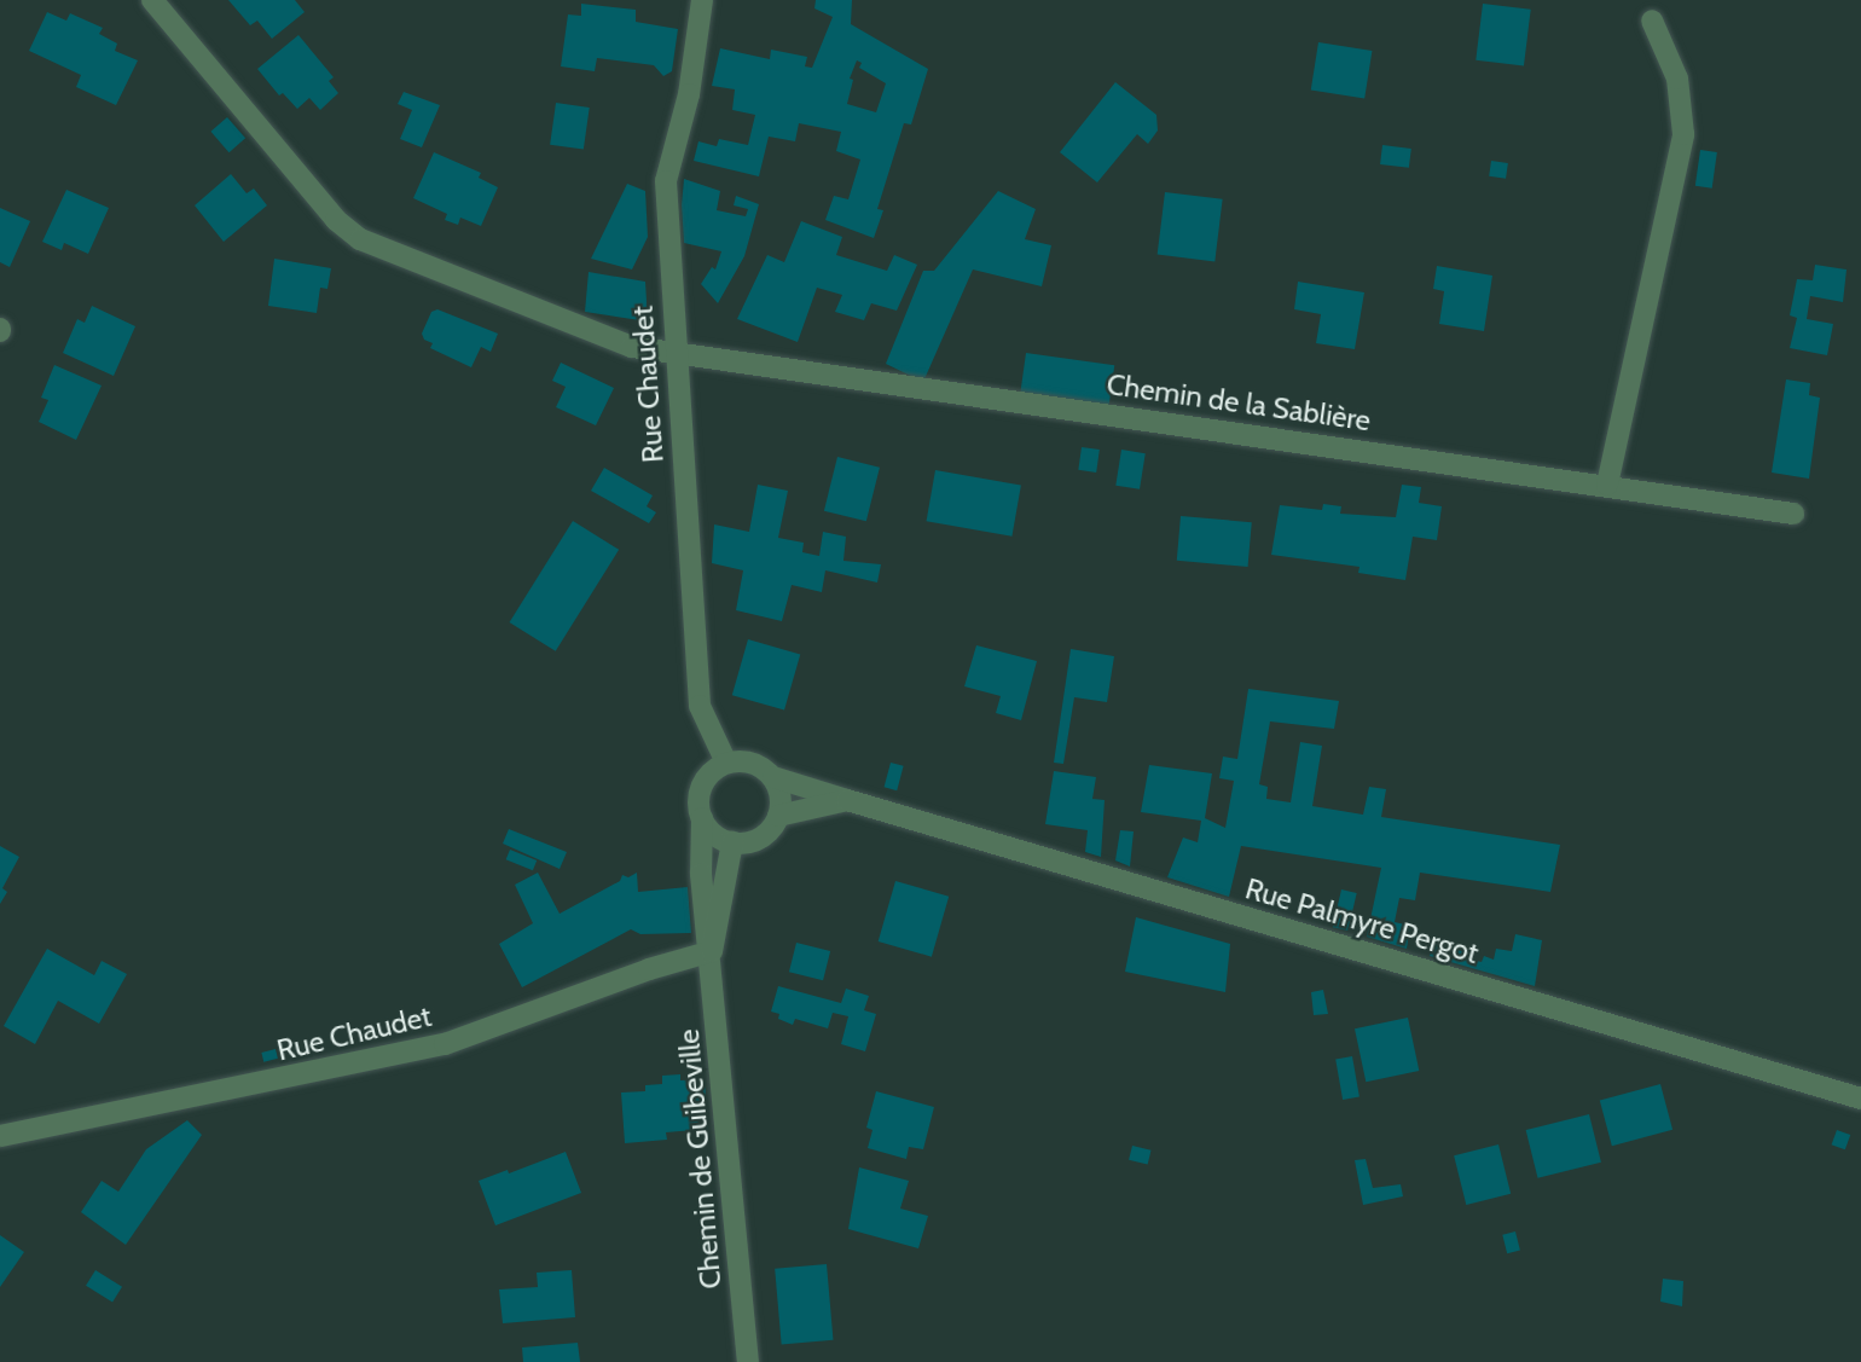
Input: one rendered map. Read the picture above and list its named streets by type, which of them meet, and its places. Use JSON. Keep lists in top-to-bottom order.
{
  "streets": {
    "street": [
      "Rue Chaudet",
      "Chemin de la Sablière",
      "Rue Palmyre Pergot",
      "Chemin de Guibeville"
    ]
  },
  "crossings": [
    ["Rue Chaudet", "Chemin de la Sablière"],
    ["Rue Chaudet", "Rue Palmyre Pergot"],
    ["Rue Chaudet", "Chemin de Guibeville"]
  ]
}
